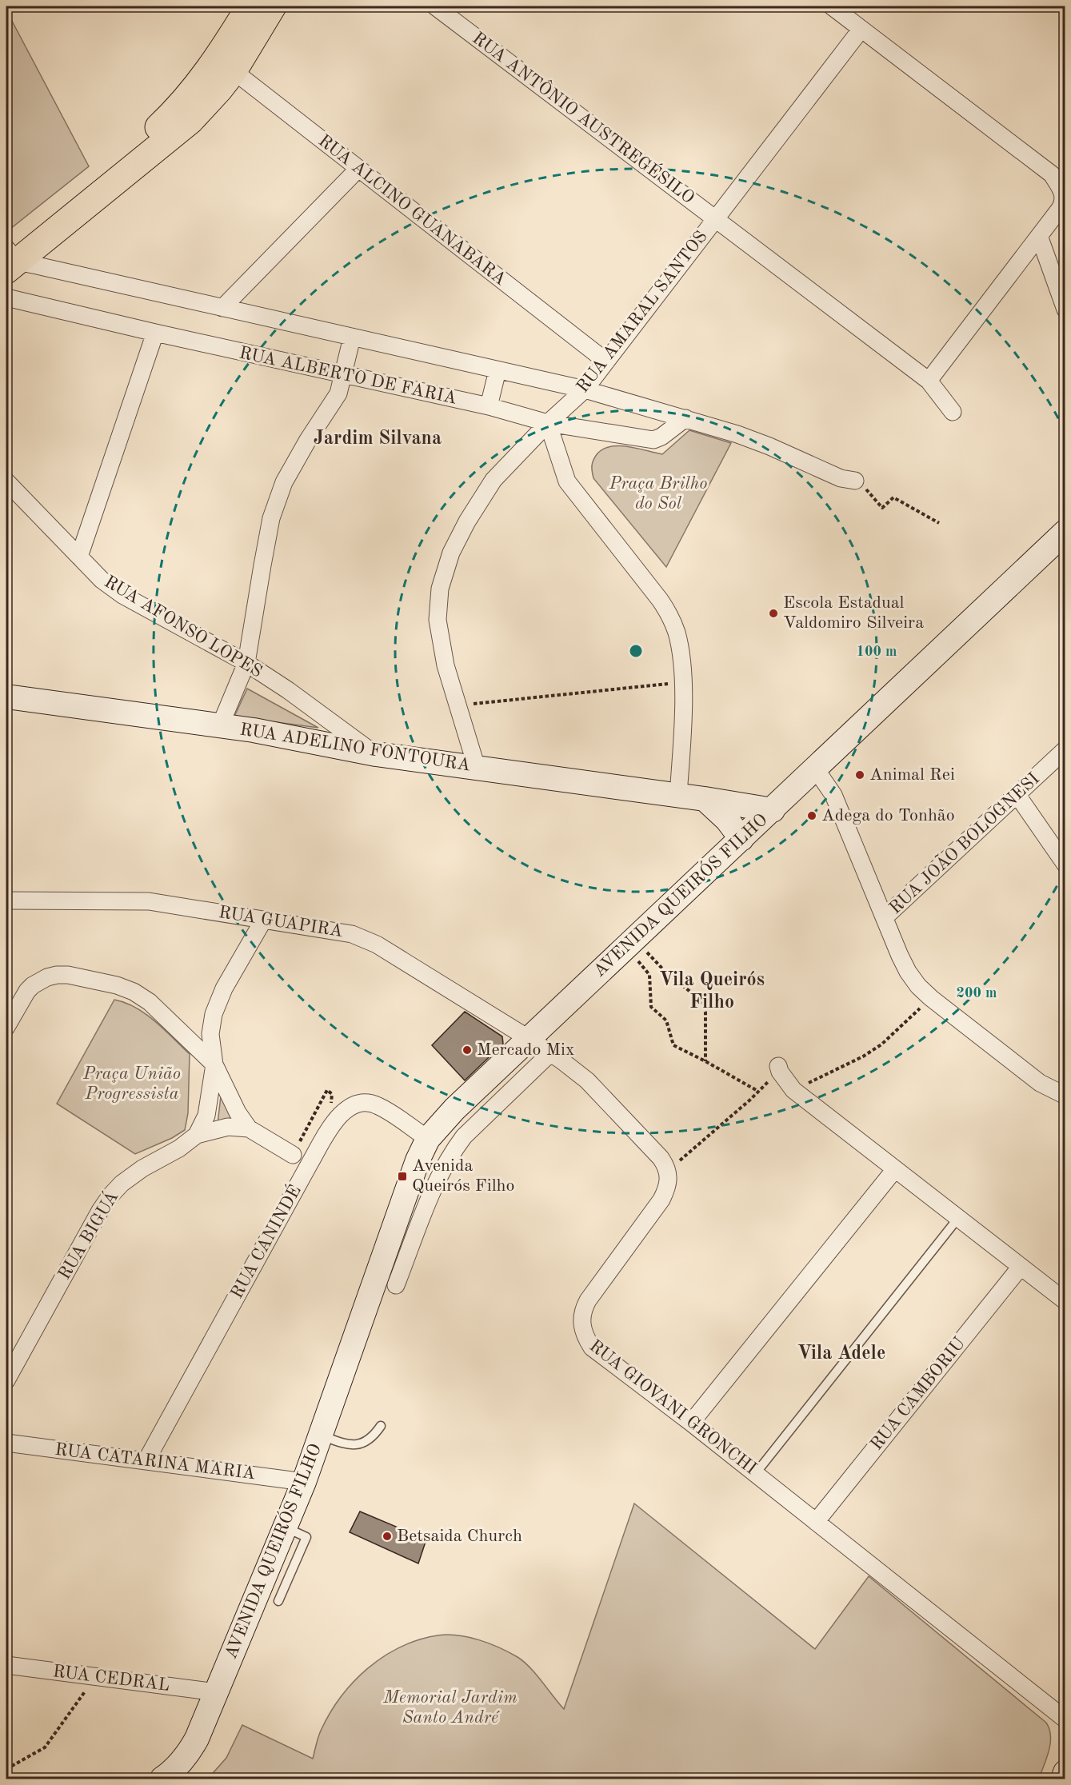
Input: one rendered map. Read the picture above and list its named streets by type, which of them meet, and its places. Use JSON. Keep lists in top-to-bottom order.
{
  "streets": {
    "main road": ["RUA ADELINO FONTOURA", "AVENIDA QUEIRÓS FILHO"],
    "street": [
      "RUA ANTÔNIO AUSTREGÉSILO",
      "RUA ALCINO GUANABARA",
      "RUA AMARAL SANTOS",
      "RUA ALBERTO DE FARIA",
      "RUA AFONSO LOPES",
      "RUA JOÃO BOLOGNESI",
      "RUA GUAPIRA",
      "RUA BIGUÁ",
      "RUA CANINDÉ",
      "RUA CAMBORIU",
      "RUA GIOVANI GRONCHI",
      "RUA CATARINA MARIA",
      "RUA CEDRAL"
    ]
  },
  "crossings": [
    ["RUA ANTÔNIO AUSTREGÉSILO", "RUA AMARAL SANTOS"],
    ["RUA ALCINO GUANABARA", "RUA AMARAL SANTOS"],
    ["RUA AMARAL SANTOS", "RUA ALBERTO DE FARIA"],
    ["RUA AMARAL SANTOS", "RUA ADELINO FONTOURA"],
    ["RUA AFONSO LOPES", "RUA ADELINO FONTOURA"],
    ["RUA ADELINO FONTOURA", "AVENIDA QUEIRÓS FILHO"],
    ["AVENIDA QUEIRÓS FILHO", "RUA GUAPIRA"],
    ["AVENIDA QUEIRÓS FILHO", "RUA CANINDÉ"],
    ["AVENIDA QUEIRÓS FILHO", "RUA GIOVANI GRONCHI"],
    ["AVENIDA QUEIRÓS FILHO", "RUA CATARINA MARIA"],
    ["AVENIDA QUEIRÓS FILHO", "RUA CEDRAL"],
    ["RUA GUAPIRA", "RUA GIOVANI GRONCHI"],
    ["RUA CANINDÉ", "RUA CATARINA MARIA"],
    ["RUA CAMBORIU", "RUA GIOVANI GRONCHI"]
  ],
  "districts": ["Jardim Silvana", "Vila Queirós Filho", "Vila Adele"],
  "parks": ["Praça Brilho do Sol", "Praça União Progressista", "Memorial Jardim Santo André"],
  "places": {
    "other": [
      "Escola Estadual Valdomiro Silveira",
      "Animal Rei",
      "Adega do Tonhão",
      "Mercado Mix",
      "Betsaida Church"
    ],
    "transit": ["Avenida Queirós Filho"]
  },
  "rings": ["100 m", "200 m"]
}
